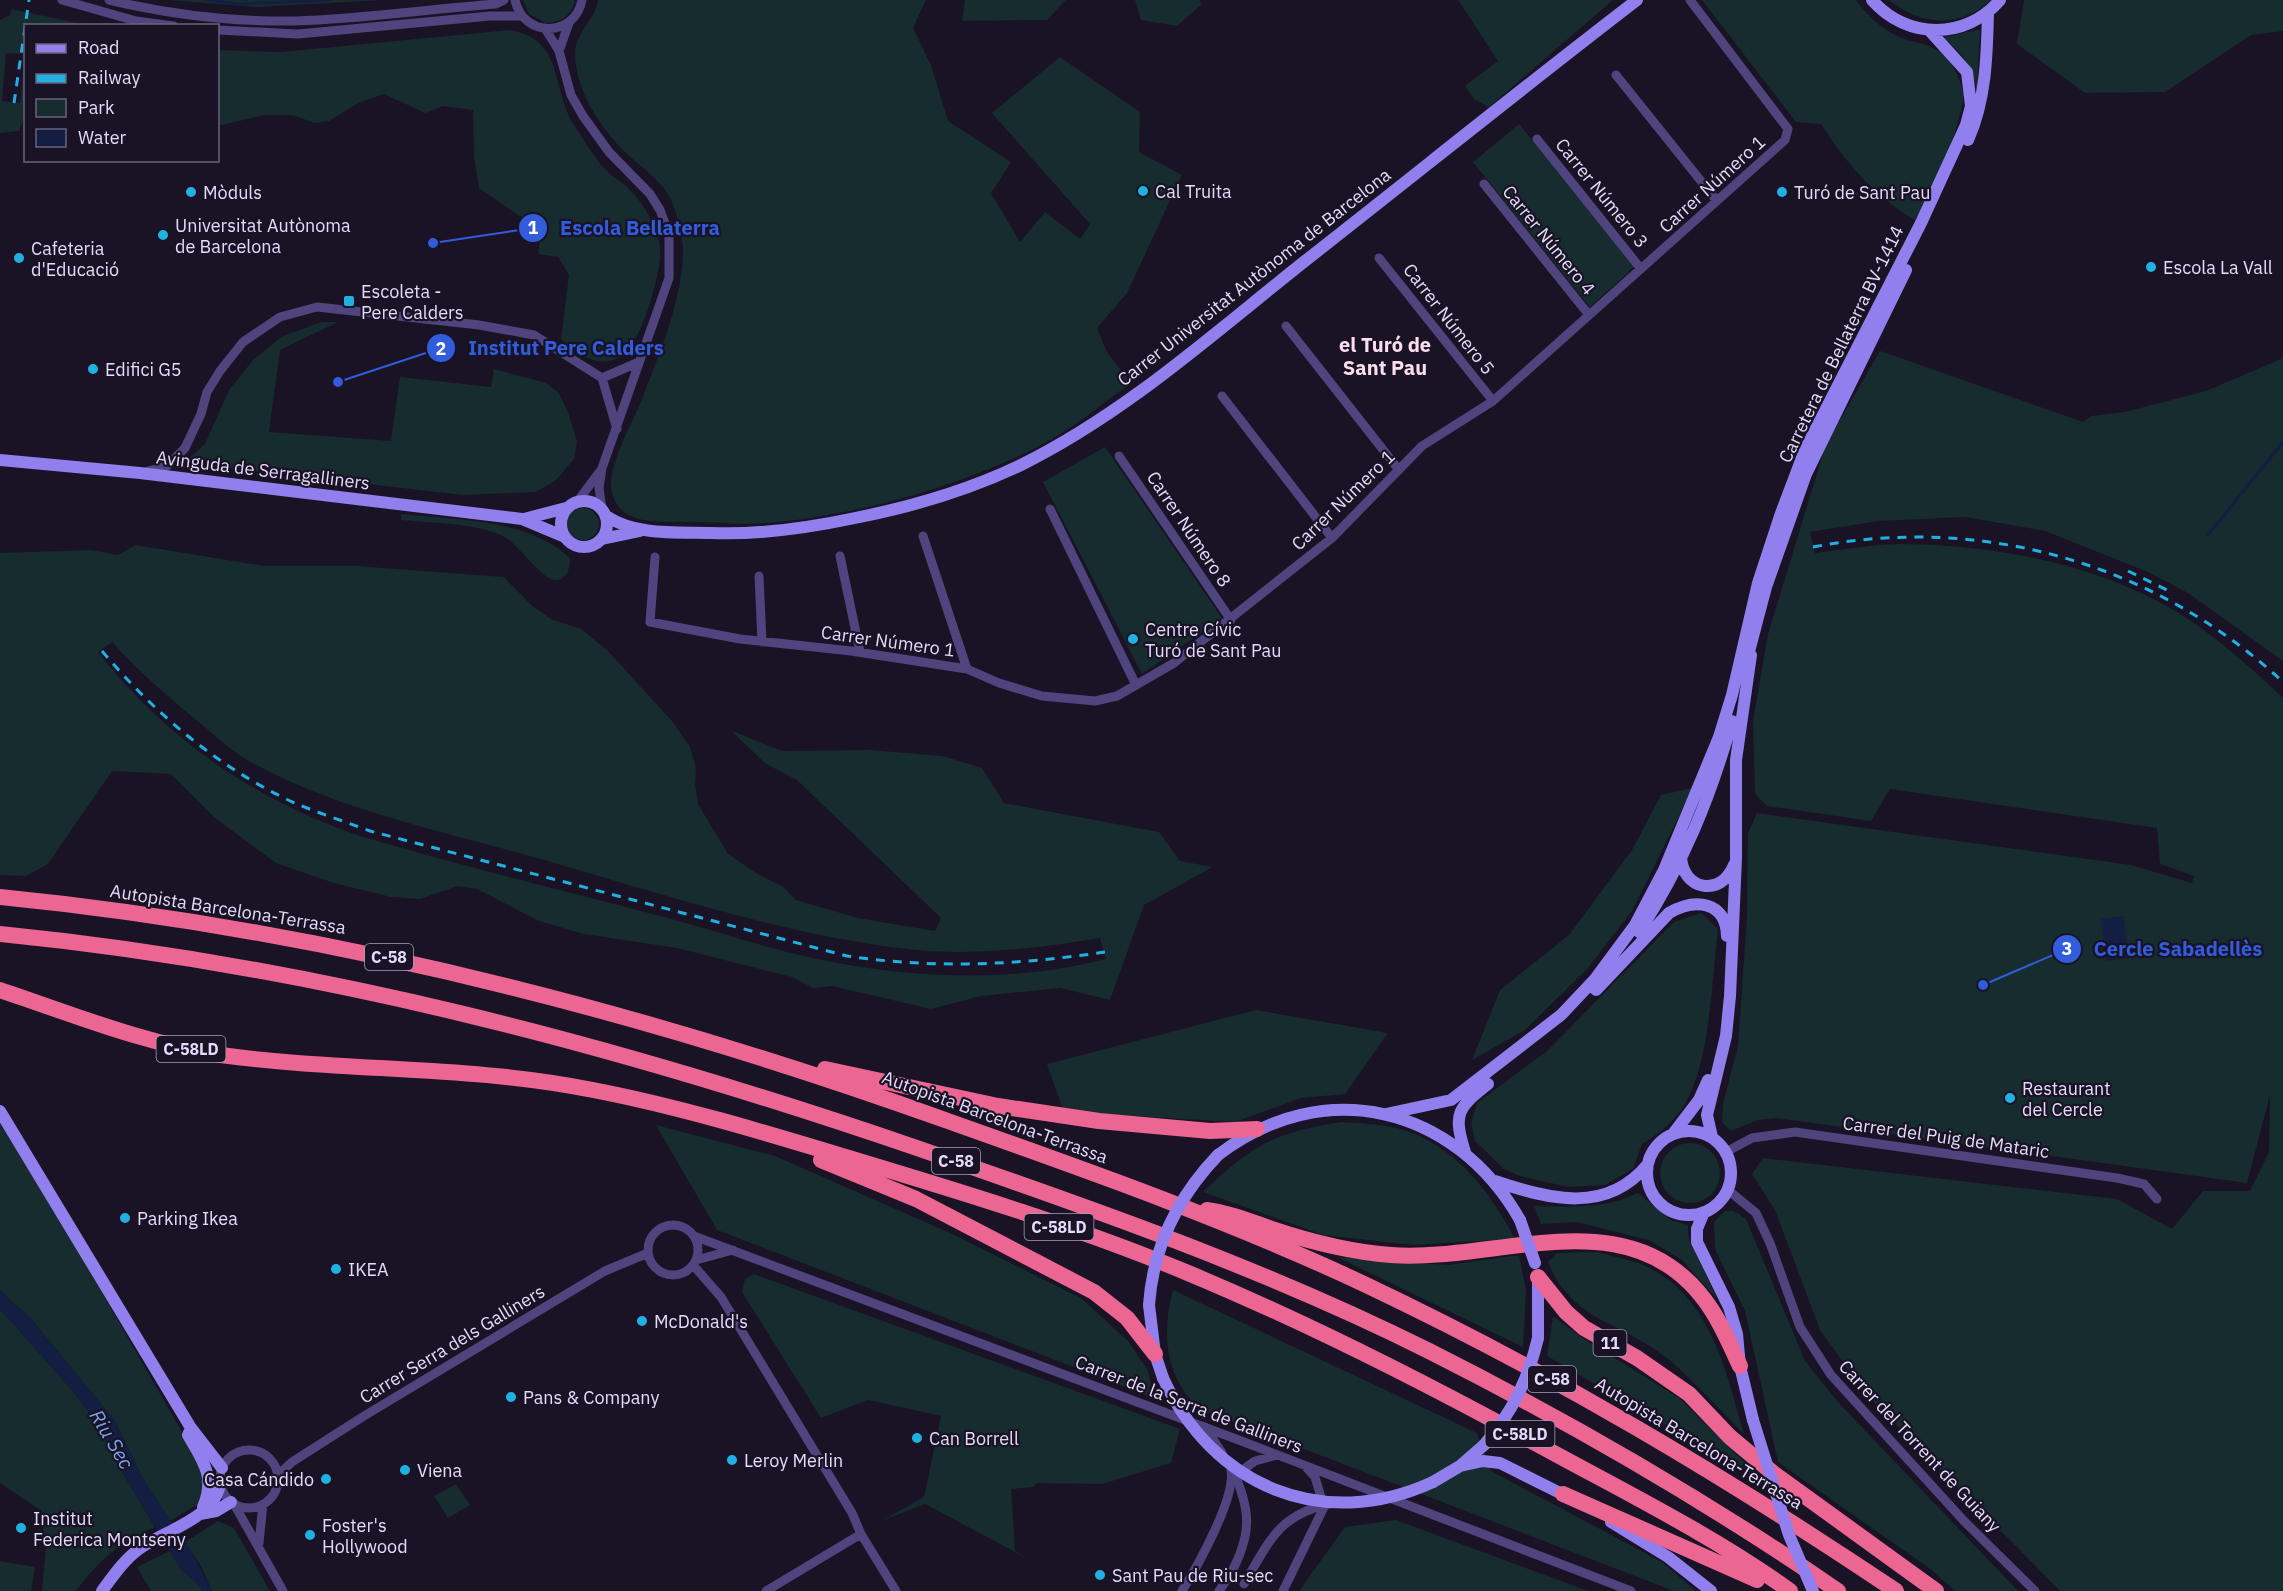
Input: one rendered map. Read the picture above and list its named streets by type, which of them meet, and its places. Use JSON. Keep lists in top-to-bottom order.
{
  "streets": {
    "highway": [
      "Autopista Barcelona-Terrassa",
      "C-58",
      "C-58LD",
      "11"
    ],
    "street": [
      "Carrer Número 1",
      "Carrer Número 3",
      "Carrer Número 4",
      "Carrer Universitat Autònoma de Barcelona",
      "Carrer Número 5",
      "Carretera de Bellaterra BV-1414",
      "Avinguda de Serragalliners",
      "Carrer Número 8",
      "Carrer del Puig de Mataric",
      "Carrer Serra dels Galliners",
      "Carrer de la Serra de Galliners",
      "Carrer del Torrent de Guiany"
    ]
  },
  "crossings": [
    ["Carrer Número 1", "Carrer Número 3"],
    ["Carrer Número 1", "Carrer Número 4"],
    ["Carrer Número 1", "Carrer Número 5"],
    ["Carrer Número 1", "Carrer Número 8"],
    ["Carrer Universitat Autònoma de Barcelona", "Avinguda de Serragalliners"],
    ["Carrer del Puig de Mataric", "Carrer del Torrent de Guiany"],
    ["Carrer Serra dels Galliners", "Carrer de la Serra de Galliners"]
  ],
  "districts": ["el Turó de Sant Pau"],
  "water": ["Riu Sec"],
  "places": {
    "other": [
      "Cal Truita",
      "Mòduls",
      "Turó de Sant Pau",
      "Universitat Autònoma de Barcelona",
      "Escola Bellaterra",
      "Cafeteria d'Educació",
      "Escola La Vall",
      "Edifici G5",
      "Institut Pere Calders",
      "Centre Cívic Turó de Sant Pau",
      "Cercle Sabadellès",
      "Restaurant del Cercle",
      "Parking Ikea",
      "IKEA",
      "McDonald's",
      "Pans & Company",
      "Can Borrell",
      "Leroy Merlin",
      "Viena",
      "Casa Cándido",
      "Institut Federica Montseny",
      "Foster's Hollywood",
      "Sant Pau de Riu-sec"
    ],
    "transit": ["Escoleta - Pere Calders"]
  },
  "legend": [
    "Road",
    "Railway",
    "Park",
    "Water"
  ]
}
